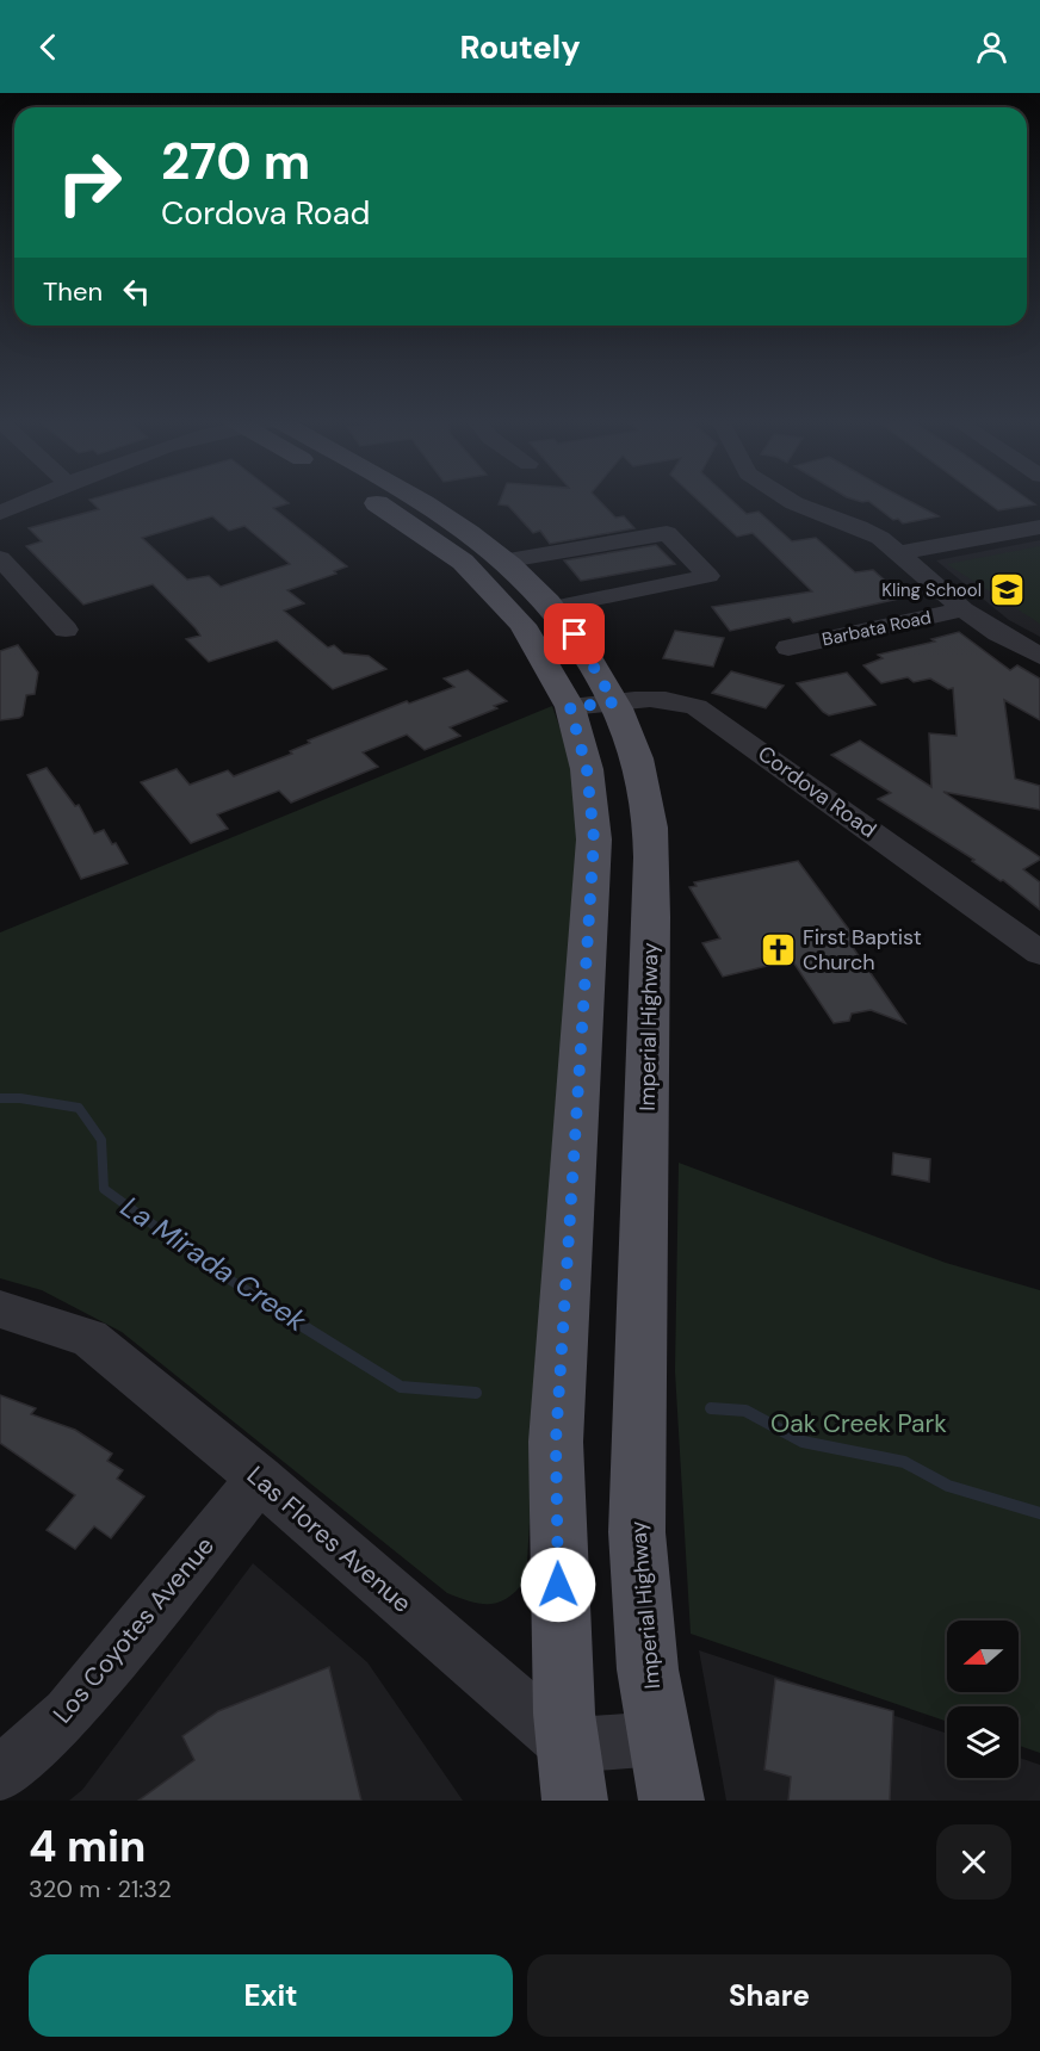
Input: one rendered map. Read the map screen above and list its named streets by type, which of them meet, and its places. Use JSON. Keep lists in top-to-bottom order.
{
  "streets": {
    "main road": ["Imperial Highway"],
    "street": [
      "Barbata Road",
      "Cordova Road",
      "Las Flores Avenue",
      "Los Coyotes Avenue"
    ]
  },
  "crossings": [
    ["Cordova Road", "Imperial Highway"],
    ["Imperial Highway", "Las Flores Avenue"],
    ["Las Flores Avenue", "Los Coyotes Avenue"]
  ],
  "water": ["La Mirada Creek"],
  "parks": ["Oak Creek Park"],
  "places": {
    "school or university": ["Kling School"],
    "church": ["First Baptist Church"]
  },
  "north": "left",
  "page": {
    "header": "Routely",
    "turn": ["270 m", "Cordova Road"],
    "then": "Then",
    "heading": ["4 min", "320 m · 21:32"],
    "buttons": ["Exit", "Share"]
  }
}
